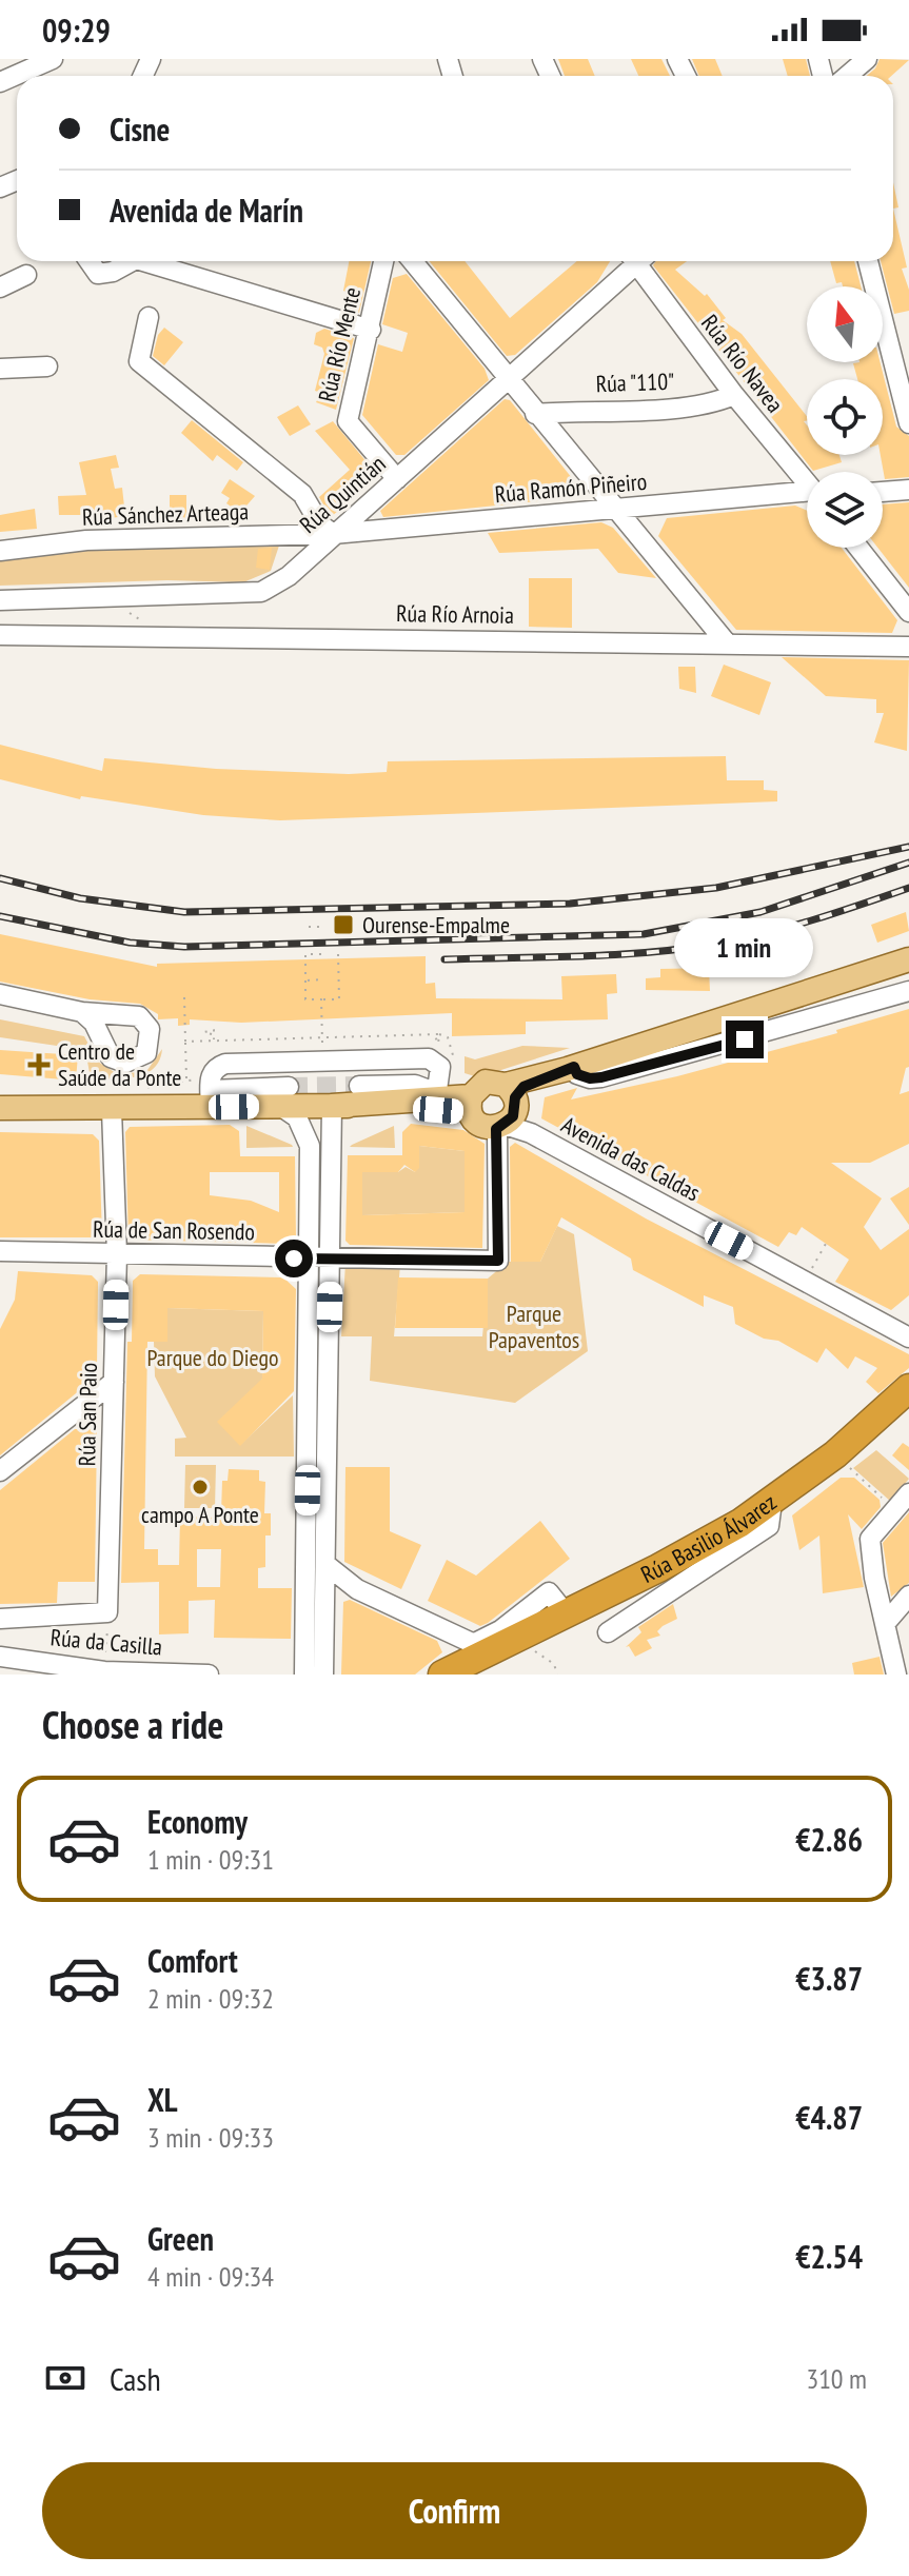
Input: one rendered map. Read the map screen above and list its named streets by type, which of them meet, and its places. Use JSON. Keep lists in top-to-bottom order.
{
  "streets": {
    "highway": ["Rúa Basilio Álvarez"],
    "street": [
      "Rúa Río Mente",
      "Rúa Río Navea",
      "Rúa \"110\"",
      "Rúa Ramón Piñeiro",
      "Rúa Quintián",
      "Rúa Sánchez Arteaga",
      "Rúa Río Arnoia",
      "Avenida das Caldas",
      "Rúa de San Rosendo",
      "Rúa San Paio",
      "Rúa da Casilla"
    ]
  },
  "crossings": [
    ["Rúa Río Mente", "Rúa Quintián"],
    ["Rúa Río Navea", "Rúa \"110\""],
    ["Rúa Ramón Piñeiro", "Rúa Quintián"],
    ["Rúa Ramón Piñeiro", "Rúa Sánchez Arteaga"],
    ["Rúa Quintián", "Rúa Sánchez Arteaga"],
    ["Avenida das Caldas", "Rúa de San Rosendo"],
    ["Rúa de San Rosendo", "Rúa San Paio"]
  ],
  "parks": ["Parque Papaventos", "Parque do Diego"],
  "places": {
    "transit": ["Ourense-Empalme"],
    "health": ["Centro de Saúde da Ponte"],
    "other": ["campo A Ponte"]
  },
  "north": "top",
  "page": {
    "status": "09:29",
    "banner": ["Cisne", "Avenida de Marín"],
    "bubble": "1 min",
    "heading": "Choose a ride",
    "list": [
      {
        "name": "Economy",
        "note": "1 min · 09:31",
        "value": "€2.86"
      },
      {
        "name": "Comfort",
        "note": "2 min · 09:32",
        "value": "€3.87"
      },
      {
        "name": "XL",
        "note": "3 min · 09:33",
        "value": "€4.87"
      },
      {
        "name": "Green",
        "note": "4 min · 09:34",
        "value": "€2.54"
      }
    ],
    "pay": ["Cash", "310 m"],
    "buttons": "Confirm"
  }
}
